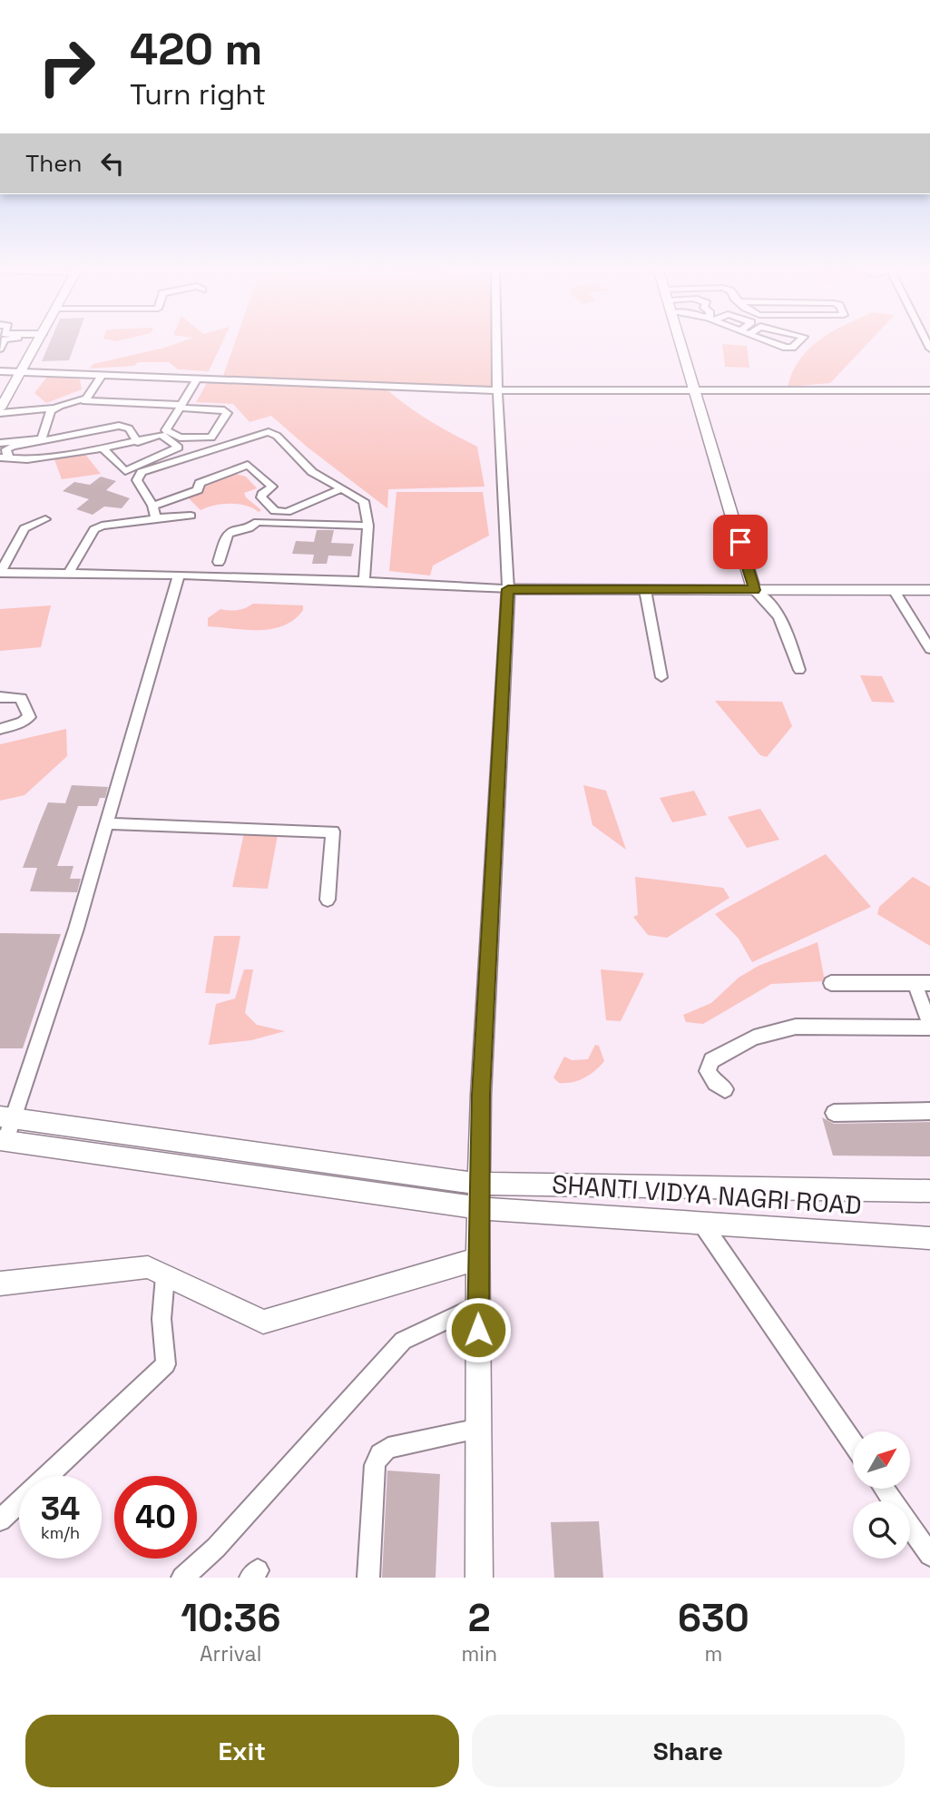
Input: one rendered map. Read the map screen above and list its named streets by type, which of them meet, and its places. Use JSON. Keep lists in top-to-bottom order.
{
  "streets": {
    "street": ["SHANTI VIDYA NAGRI ROAD"]
  },
  "north": "top right",
  "page": {
    "turn": ["420 m", "Turn right"],
    "then": "Then",
    "speed": "34 km/h",
    "limit": "40",
    "eta": [
      "10:36",
      "Arrival",
      "2",
      "min",
      "630",
      "m"
    ],
    "buttons": ["Exit", "Share"]
  }
}
